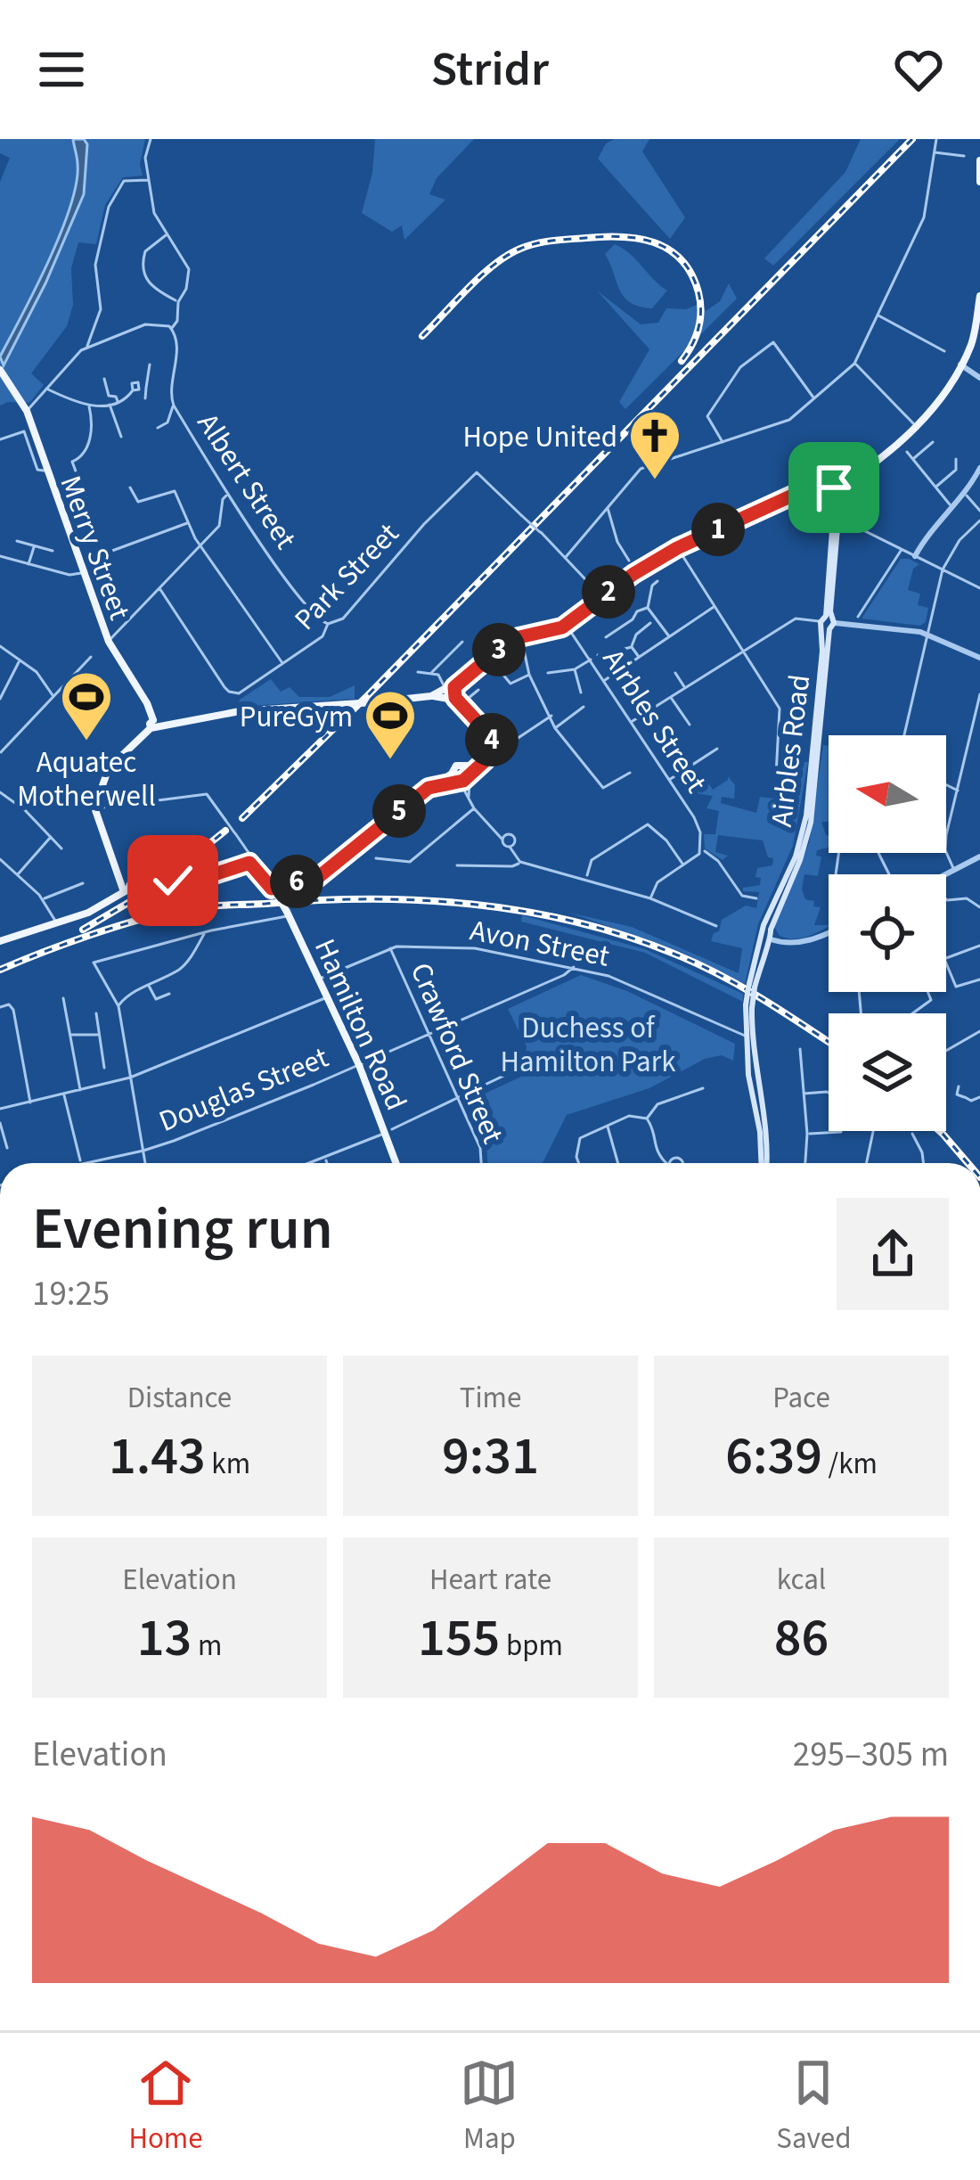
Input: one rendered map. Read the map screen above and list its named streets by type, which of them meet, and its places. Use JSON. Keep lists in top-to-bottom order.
{
  "streets": {
    "main road": ["Merry Street", "Airbles Road", "Hamilton Road"],
    "street": [
      "Albert Street",
      "Park Street",
      "Airbles Street",
      "Avon Street",
      "Crawford Street",
      "Douglas Street"
    ]
  },
  "crossings": [
    ["Albert Street", "Park Street"],
    ["Airbles Road", "Avon Street"],
    ["Avon Street", "Hamilton Road"],
    ["Avon Street", "Crawford Street"],
    ["Avon Street", "Douglas Street"],
    ["Hamilton Road", "Douglas Street"],
    ["Crawford Street", "Douglas Street"]
  ],
  "parks": ["Duchess of Hamilton Park"],
  "places": {
    "church": ["Hope United"],
    "sports": ["Aquatec Motherwell", "PureGym"]
  },
  "north": "left",
  "page": {
    "header": "Stridr",
    "pins": [
      "1",
      "2",
      "3",
      "4",
      "5",
      "6"
    ],
    "heading": ["Evening run", "19:25"],
    "stats": [
      ["Distance", "1.43 km"],
      ["Time", "9:31"],
      ["Pace", "6:39 /km"],
      ["Elevation", "13 m"],
      ["Heart rate", "155 bpm"],
      ["kcal", "86"]
    ],
    "chart": ["Elevation", "295–305 m"],
    "tabs": ["Home", "Map", "Saved"]
  }
}
